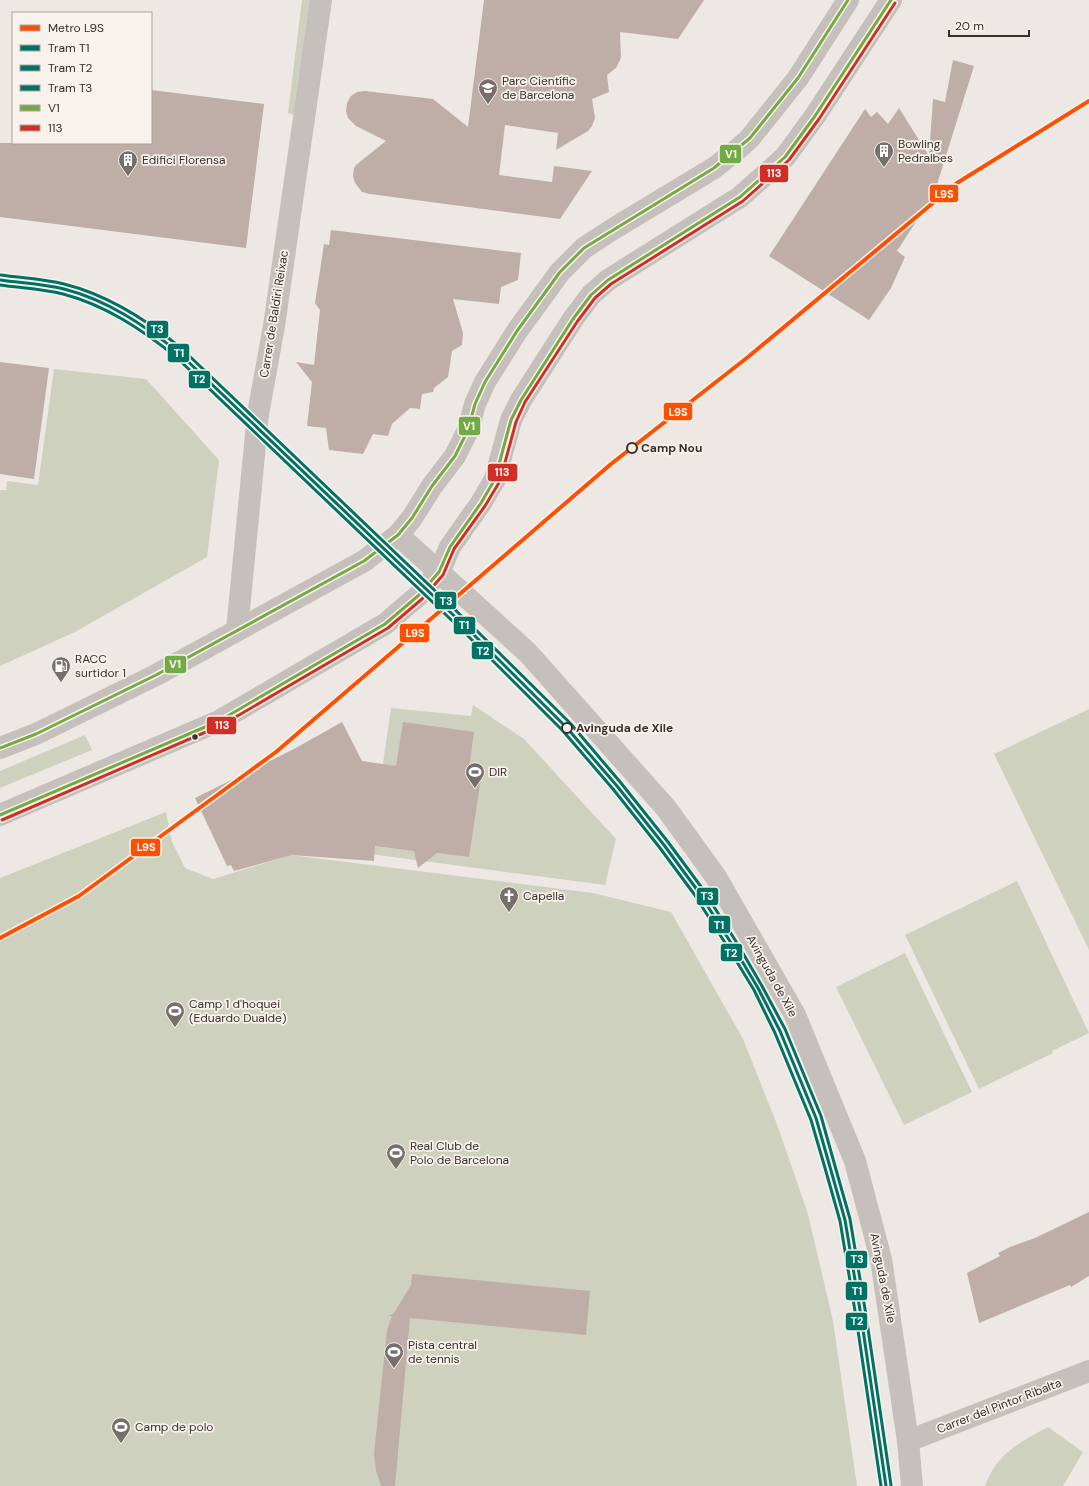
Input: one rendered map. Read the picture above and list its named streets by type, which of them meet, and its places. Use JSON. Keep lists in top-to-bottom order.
{
  "streets": {
    "street": ["Carrer de Baldiri Reixac", "Avinguda de Xile", "Carrer del Pintor Ribalta"]
  },
  "crossings": [
    ["Avinguda de Xile", "Carrer del Pintor Ribalta"]
  ],
  "places": {
    "school or university": ["Parc Científic de Barcelona"],
    "building": ["Bowling Pedralbes", "Edifici Florensa"],
    "other": ["Camp Nou", "Avinguda de Xile"],
    "fuel station": ["RACC surtidor 1"],
    "sports": [
      "DIR",
      "Camp 1 d'hoquei (Eduardo Dualde)",
      "Real Club de Polo de Barcelona",
      "Pista central de tennis",
      "Camp de polo"
    ],
    "church": ["Capella"]
  },
  "lines": [
    "transit line V1",
    "transit line 113",
    "metro line L9S",
    "tram line T3",
    "tram line T1",
    "tram line T2"
  ],
  "legend": [
    "Metro L9S",
    "Tram T1",
    "Tram T2",
    "Tram T3",
    "V1",
    "113"
  ],
  "scale_bar": "20 m"
}
